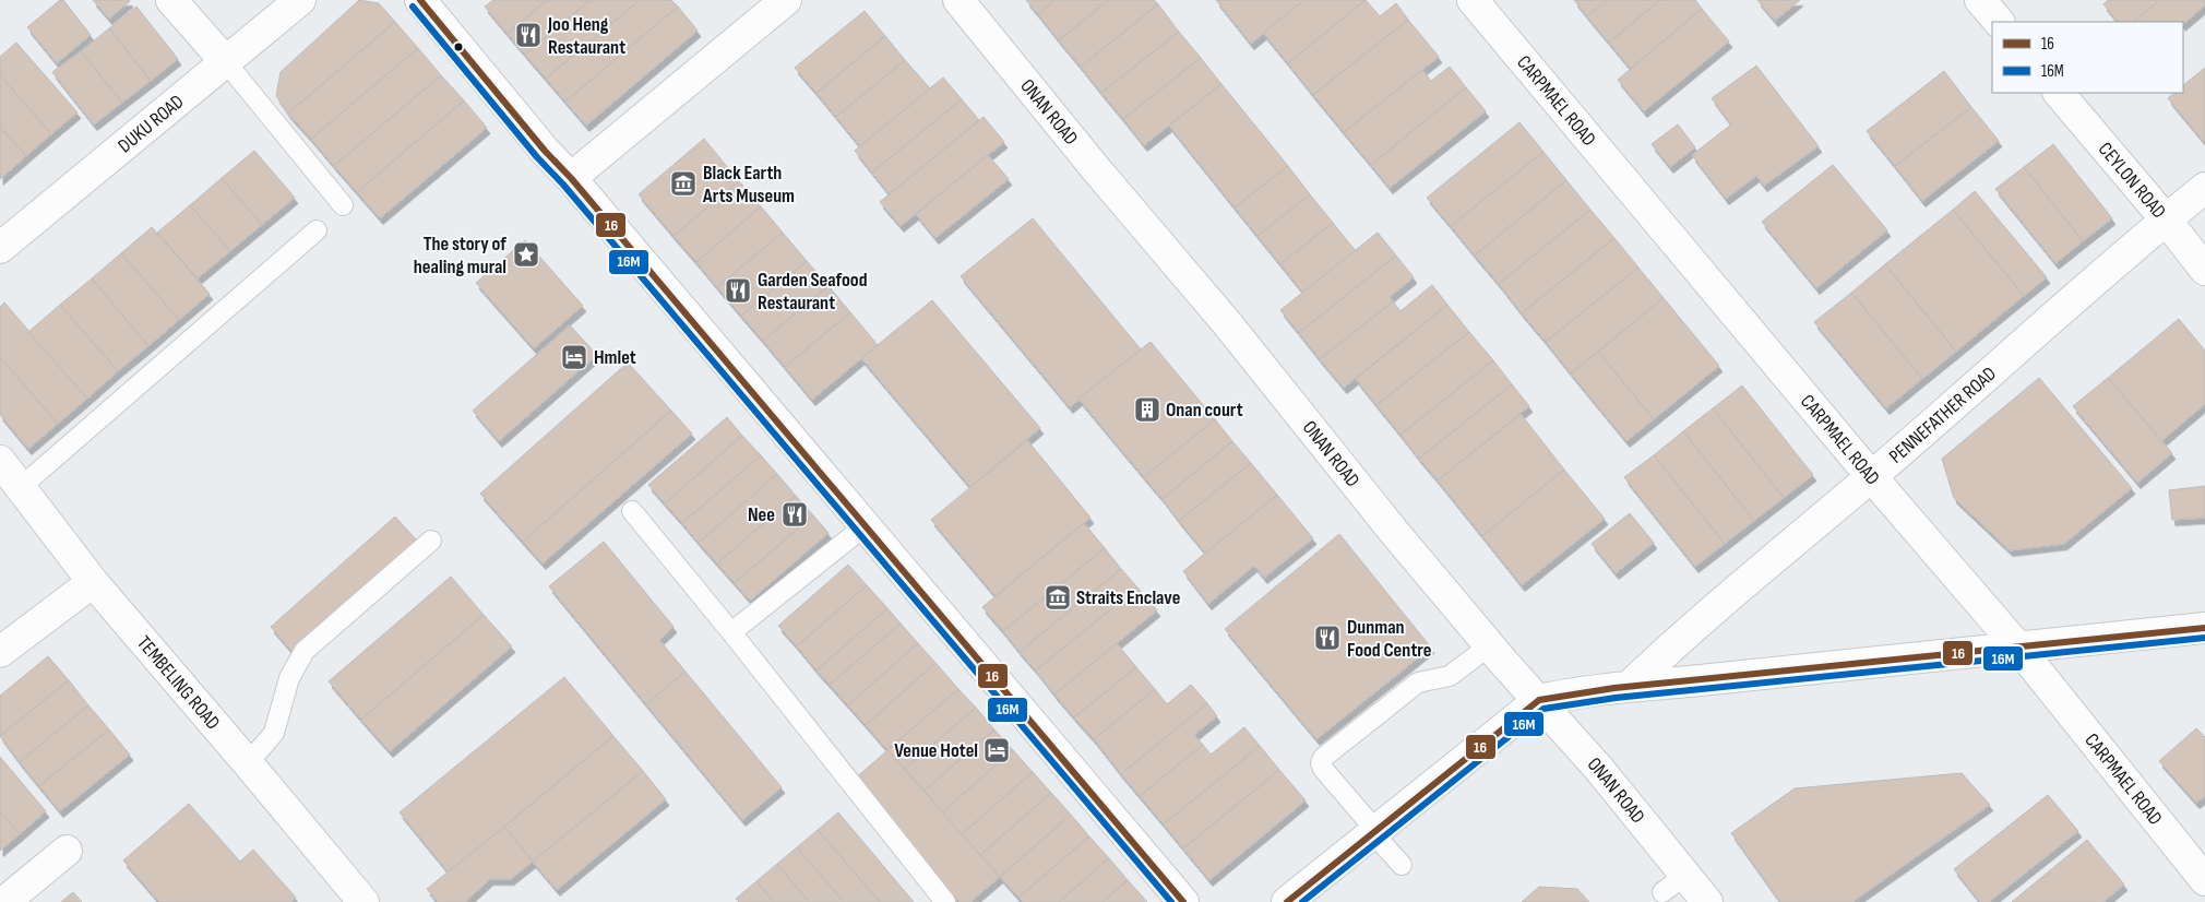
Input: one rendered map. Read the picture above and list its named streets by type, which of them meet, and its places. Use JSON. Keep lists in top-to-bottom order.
{
  "streets": {
    "street": [
      "CARPMAEL ROAD",
      "ONAN ROAD",
      "DUKU ROAD",
      "CEYLON ROAD",
      "PENNEFATHER ROAD",
      "TEMBELING ROAD"
    ]
  },
  "crossings": [
    ["CARPMAEL ROAD", "PENNEFATHER ROAD"],
    ["CEYLON ROAD", "PENNEFATHER ROAD"]
  ],
  "places": {
    "restaurant": [
      "Joo Heng Restaurant",
      "Garden Seafood Restaurant",
      "Nee",
      "Dunman Food Centre"
    ],
    "museum": ["Black Earth Arts Museum", "Straits Enclave"],
    "place": ["The story of healing mural"],
    "hotel": ["Hmlet", "Venue Hotel"],
    "building": ["Onan court"]
  },
  "lines": ["transit line 16", "transit line 16M"],
  "legend": ["16", "16M"]
}
